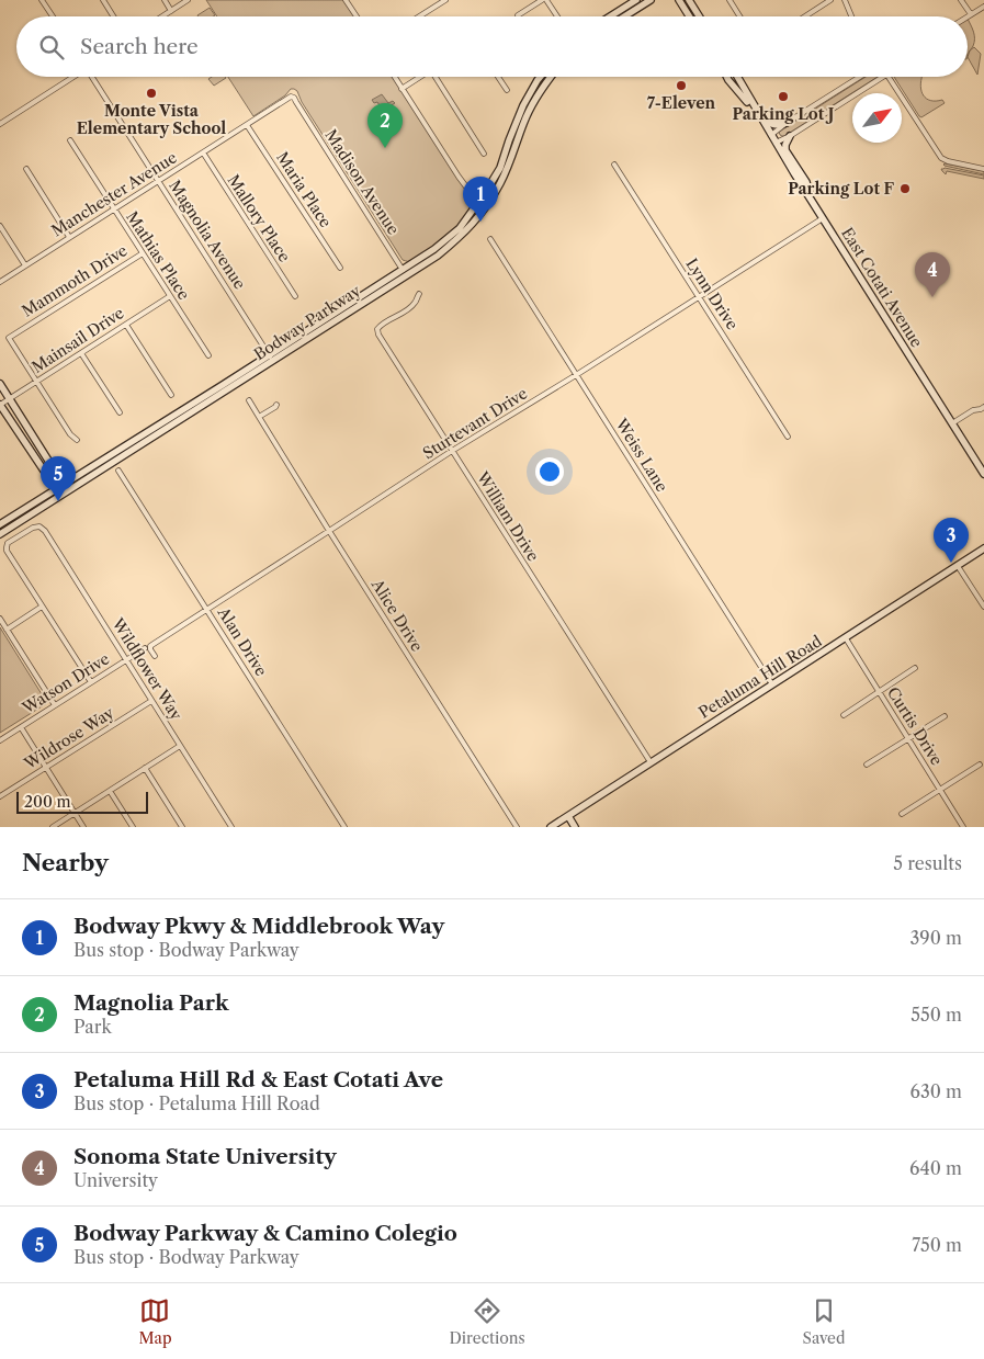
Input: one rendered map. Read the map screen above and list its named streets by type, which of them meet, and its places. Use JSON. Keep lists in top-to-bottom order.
{
  "streets": {
    "street": [
      "Madison Avenue",
      "Maria Place",
      "Manchester Avenue",
      "Mallory Place",
      "Magnolia Avenue",
      "Mathias Place",
      "Mammoth Drive",
      "East Cotati Avenue",
      "Lynn Drive",
      "Bodway Parkway",
      "Mainsail Drive",
      "Sturtevant Drive",
      "Weiss Lane",
      "William Drive",
      "Alice Drive",
      "Alan Drive",
      "Wildflower Way",
      "Petaluma Hill Road",
      "Watson Drive",
      "Curtis Drive",
      "Wildrose Way"
    ]
  },
  "crossings": [
    ["Madison Avenue", "Manchester Avenue"],
    ["Madison Avenue", "Bodway Parkway"],
    ["Maria Place", "Manchester Avenue"],
    ["Manchester Avenue", "Mallory Place"],
    ["Manchester Avenue", "Magnolia Avenue"],
    ["Manchester Avenue", "Mathias Place"],
    ["Magnolia Avenue", "Bodway Parkway"],
    ["Mathias Place", "Mammoth Drive"],
    ["Mathias Place", "Mainsail Drive"],
    ["Mammoth Drive", "Mainsail Drive"],
    ["East Cotati Avenue", "Sturtevant Drive"],
    ["Lynn Drive", "Sturtevant Drive"],
    ["Sturtevant Drive", "Weiss Lane"],
    ["Sturtevant Drive", "William Drive"],
    ["Sturtevant Drive", "Alice Drive"],
    ["Sturtevant Drive", "Alan Drive"],
    ["Weiss Lane", "Petaluma Hill Road"],
    ["William Drive", "Petaluma Hill Road"],
    ["Wildflower Way", "Watson Drive"],
    ["Wildflower Way", "Wildrose Way"],
    ["Petaluma Hill Road", "Curtis Drive"]
  ],
  "places": [
    "7-Eleven",
    "Monte Vista Elementary School",
    "Parking Lot J",
    "Parking Lot F"
  ],
  "scale_bar": "200 m",
  "north": "top right",
  "page": {
    "search": "Search here",
    "pins": [
      "2",
      "1",
      "4",
      "5",
      "3"
    ],
    "scale": "200 m",
    "heading": ["Nearby", "5 results"],
    "list": [
      {
        "mark": "1",
        "name": "Bodway Pkwy & Middlebrook Way",
        "note": "Bus stop · Bodway Parkway",
        "value": "390 m"
      },
      {
        "mark": "2",
        "name": "Magnolia Park",
        "note": "Park",
        "value": "550 m"
      },
      {
        "mark": "3",
        "name": "Petaluma Hill Rd & East Cotati Ave",
        "note": "Bus stop · Petaluma Hill Road",
        "value": "630 m"
      },
      {
        "mark": "4",
        "name": "Sonoma State University",
        "note": "University",
        "value": "640 m"
      },
      {
        "mark": "5",
        "name": "Bodway Parkway & Camino Colegio",
        "note": "Bus stop · Bodway Parkway",
        "value": "750 m"
      }
    ],
    "nav": ["Map", "Directions", "Saved"]
  }
}
